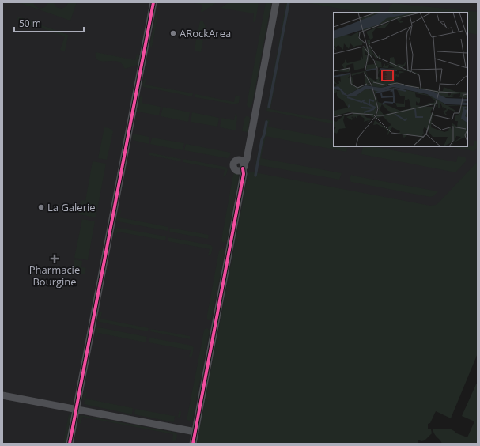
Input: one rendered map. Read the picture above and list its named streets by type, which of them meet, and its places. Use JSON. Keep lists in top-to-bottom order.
{
  "places": {
    "other": ["ARockArea", "La Galerie"],
    "health": ["Pharmacie Bourgine"]
  },
  "scale_bar": "50 m"
}
